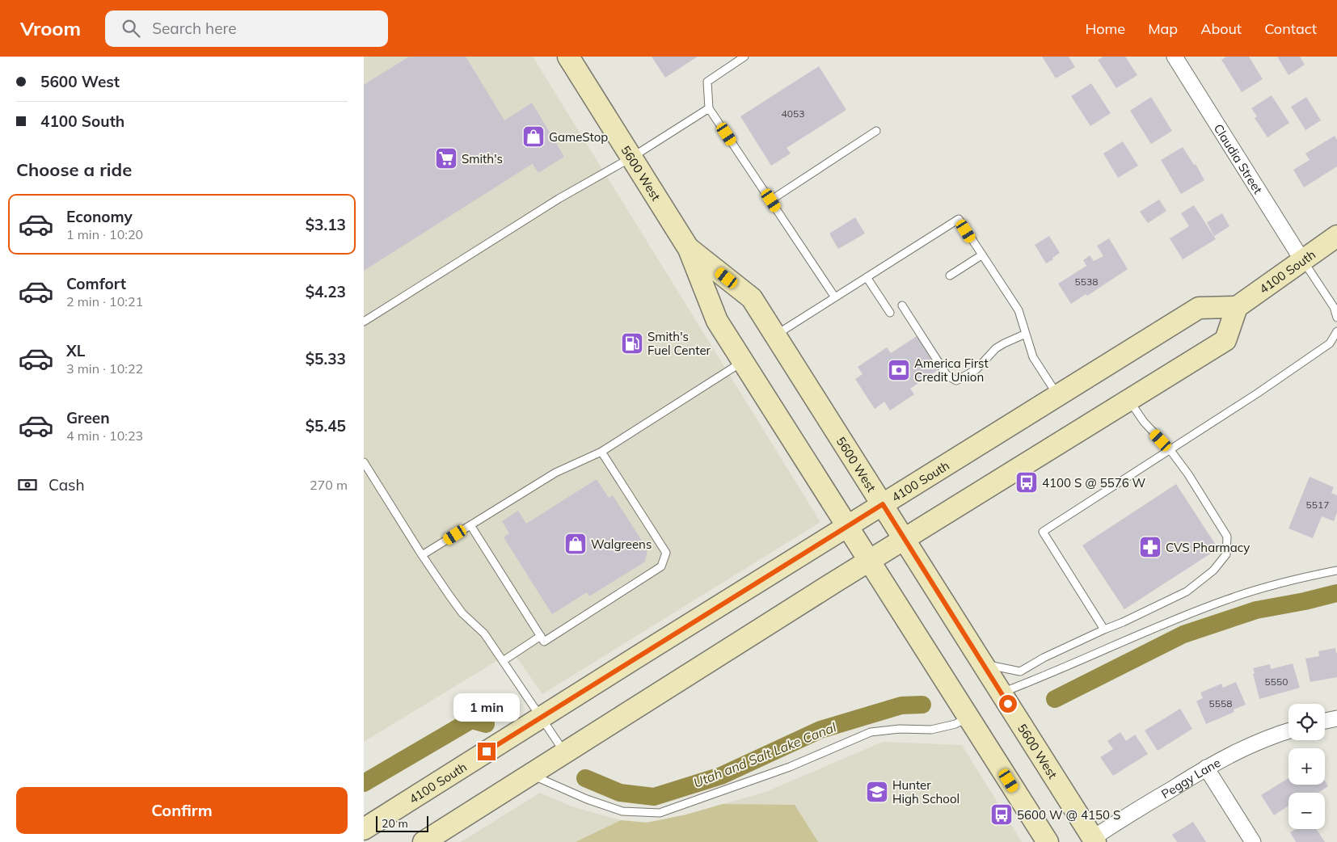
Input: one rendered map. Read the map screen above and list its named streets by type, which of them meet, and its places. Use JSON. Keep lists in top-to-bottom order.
{
  "streets": {
    "main road": ["5600 West", "4100 South"],
    "street": ["Claudia Street", "Peggy Lane"]
  },
  "crossings": [
    ["Claudia Street", "4100 South"],
    ["5600 West", "4100 South"],
    ["5600 West", "Peggy Lane"]
  ],
  "water": ["Utah and Salt Lake Canal"],
  "places": {
    "shop": ["GameStop", "Walgreens"],
    "supermarket": ["Smith's"],
    "fuel station": ["Smith's Fuel Center"],
    "bank": ["America First Credit Union"],
    "bus stop": ["4100 S @ 5576 W", "5600 W @ 4150 S"],
    "pharmacy": ["CVS Pharmacy"],
    "school or university": ["Hunter High School"]
  },
  "house_numbers": [
    "4053",
    "5538",
    "5517",
    "5550",
    "5558"
  ],
  "scale_bar": "20 m",
  "page": {
    "header": "Vroom",
    "search": "Search here",
    "nav": [
      "Home",
      "Map",
      "About",
      "Contact"
    ],
    "banner": ["5600 West", "4100 South"],
    "heading": "Choose a ride",
    "list": [
      {
        "name": "Economy",
        "note": "1 min · 10:20",
        "value": "$3.13"
      },
      {
        "name": "Comfort",
        "note": "2 min · 10:21",
        "value": "$4.23"
      },
      {
        "name": "XL",
        "note": "3 min · 10:22",
        "value": "$5.33"
      },
      {
        "name": "Green",
        "note": "4 min · 10:23",
        "value": "$5.45"
      }
    ],
    "pay": ["Cash", "270 m"],
    "bubble": "1 min",
    "map_buttons": ["+", "−"],
    "buttons": "Confirm",
    "scale": "20 m"
  }
}
